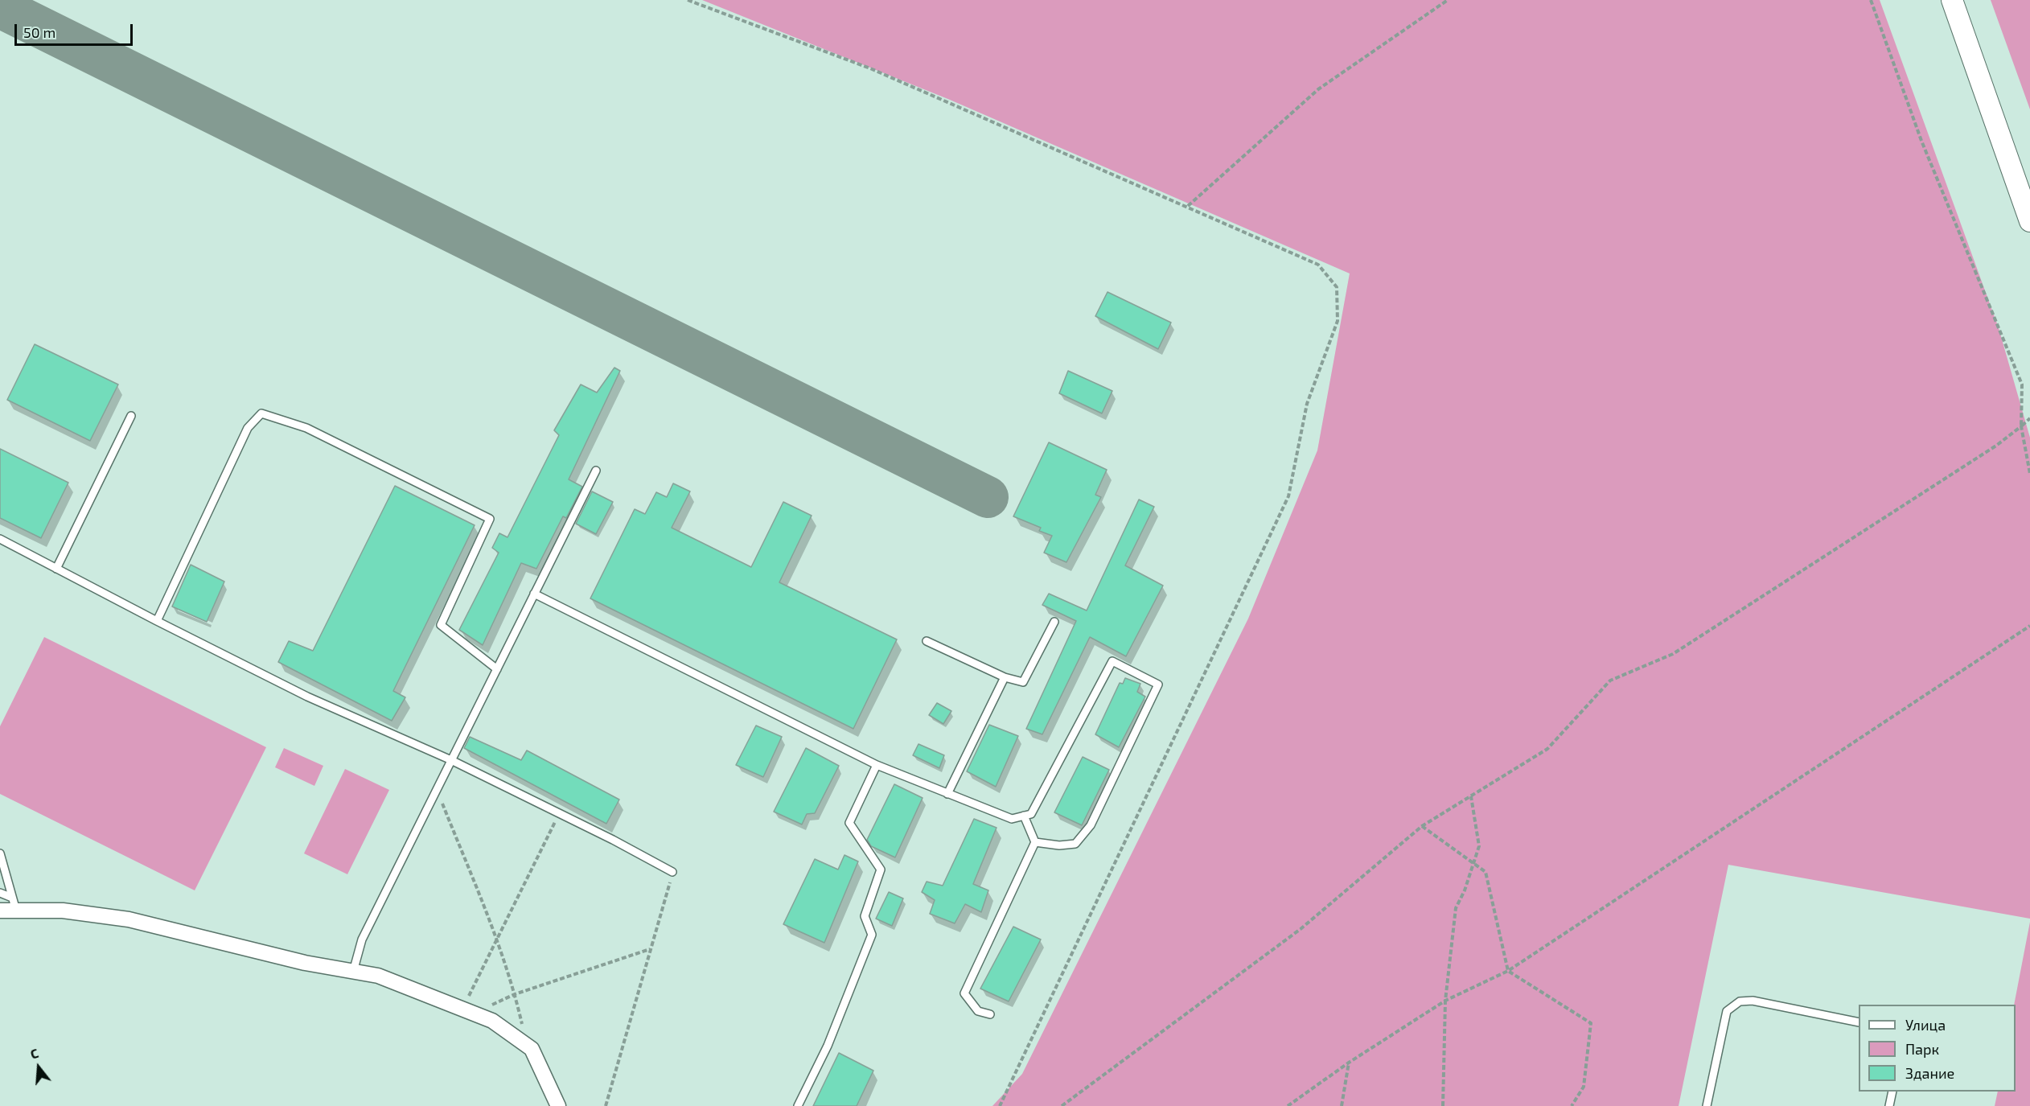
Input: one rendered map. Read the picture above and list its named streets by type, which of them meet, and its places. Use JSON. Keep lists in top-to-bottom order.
{
  "legend": ["Улица", "Парк", "Здание"],
  "scale_bar": "50 m",
  "north": "top"
}
